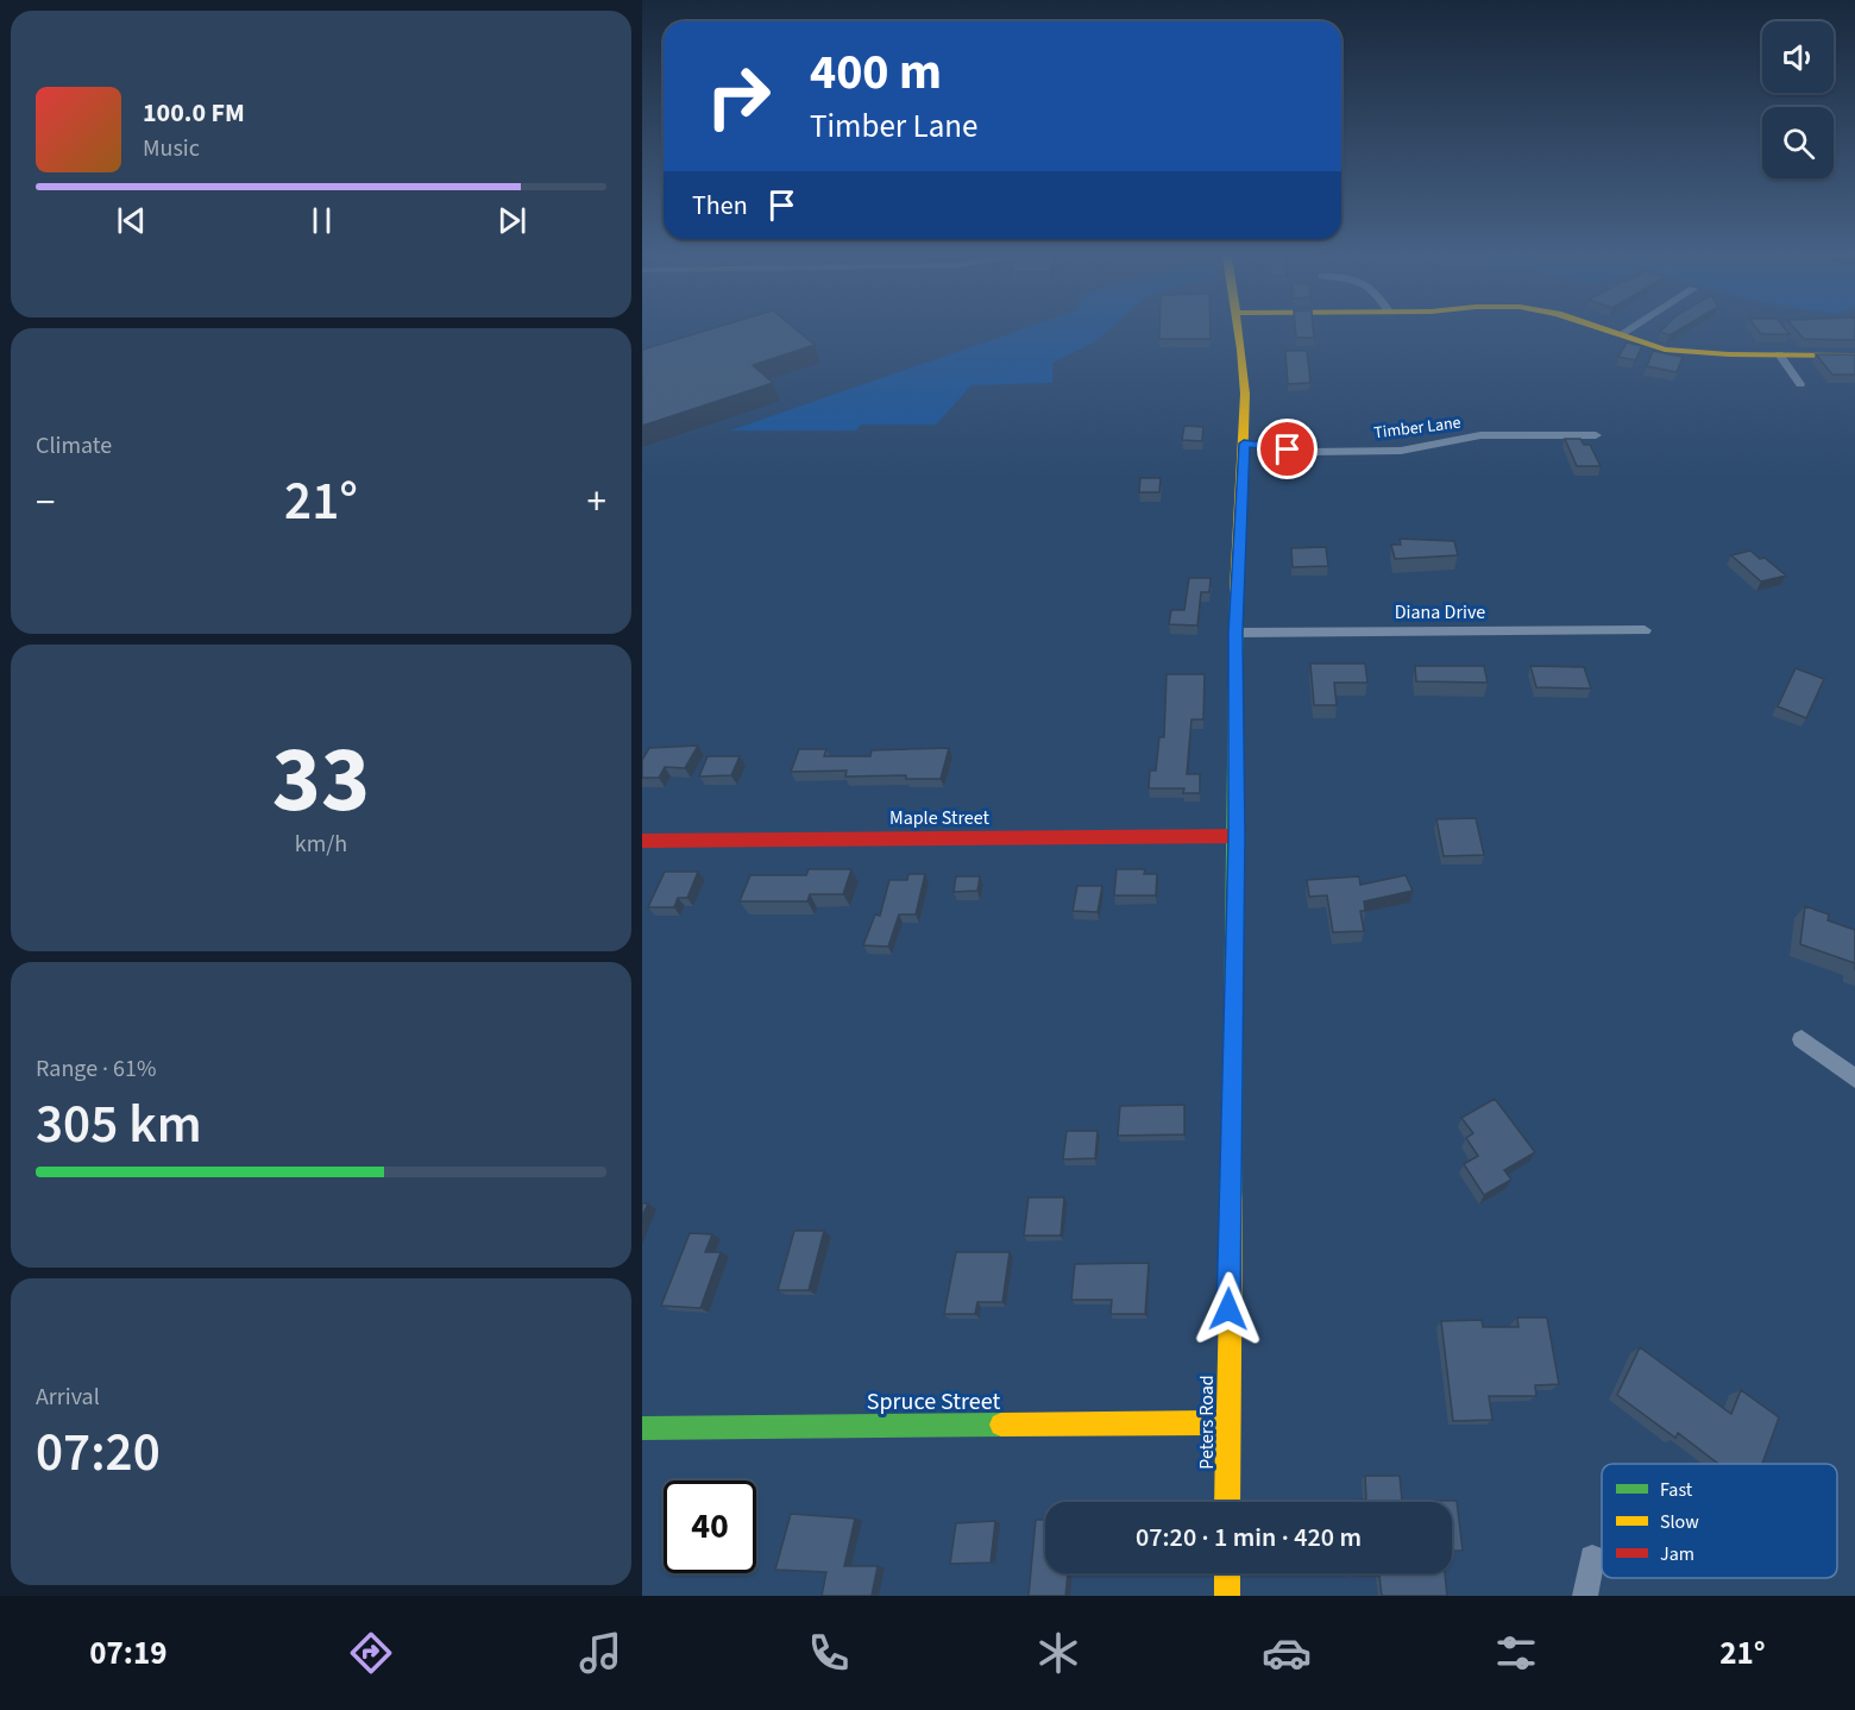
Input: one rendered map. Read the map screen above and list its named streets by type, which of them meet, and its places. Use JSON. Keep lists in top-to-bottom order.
{
  "streets": {
    "street": [
      "Timber Lane",
      "Diana Drive",
      "Maple Street",
      "Spruce Street",
      "Peters Road"
    ]
  },
  "crossings": [
    ["Timber Lane", "Peters Road"],
    ["Diana Drive", "Peters Road"],
    ["Maple Street", "Peters Road"],
    ["Spruce Street", "Peters Road"]
  ],
  "legend": ["Fast", "Slow", "Jam"],
  "page": {
    "turn": ["400 m", "Timber Lane"],
    "song": ["100.0 FM", "Music"],
    "then": "Then",
    "tile": [
      "Climate",
      ["33", "km/h"],
      ["Range · 61%", "305 km"],
      ["Arrival", "07:20"]
    ],
    "heat": ["−", "21°", "+"],
    "limit": "40",
    "trip": "07:20 · 1 min · 420 m",
    "tabs": ["07:19", "21°"]
  }
}
